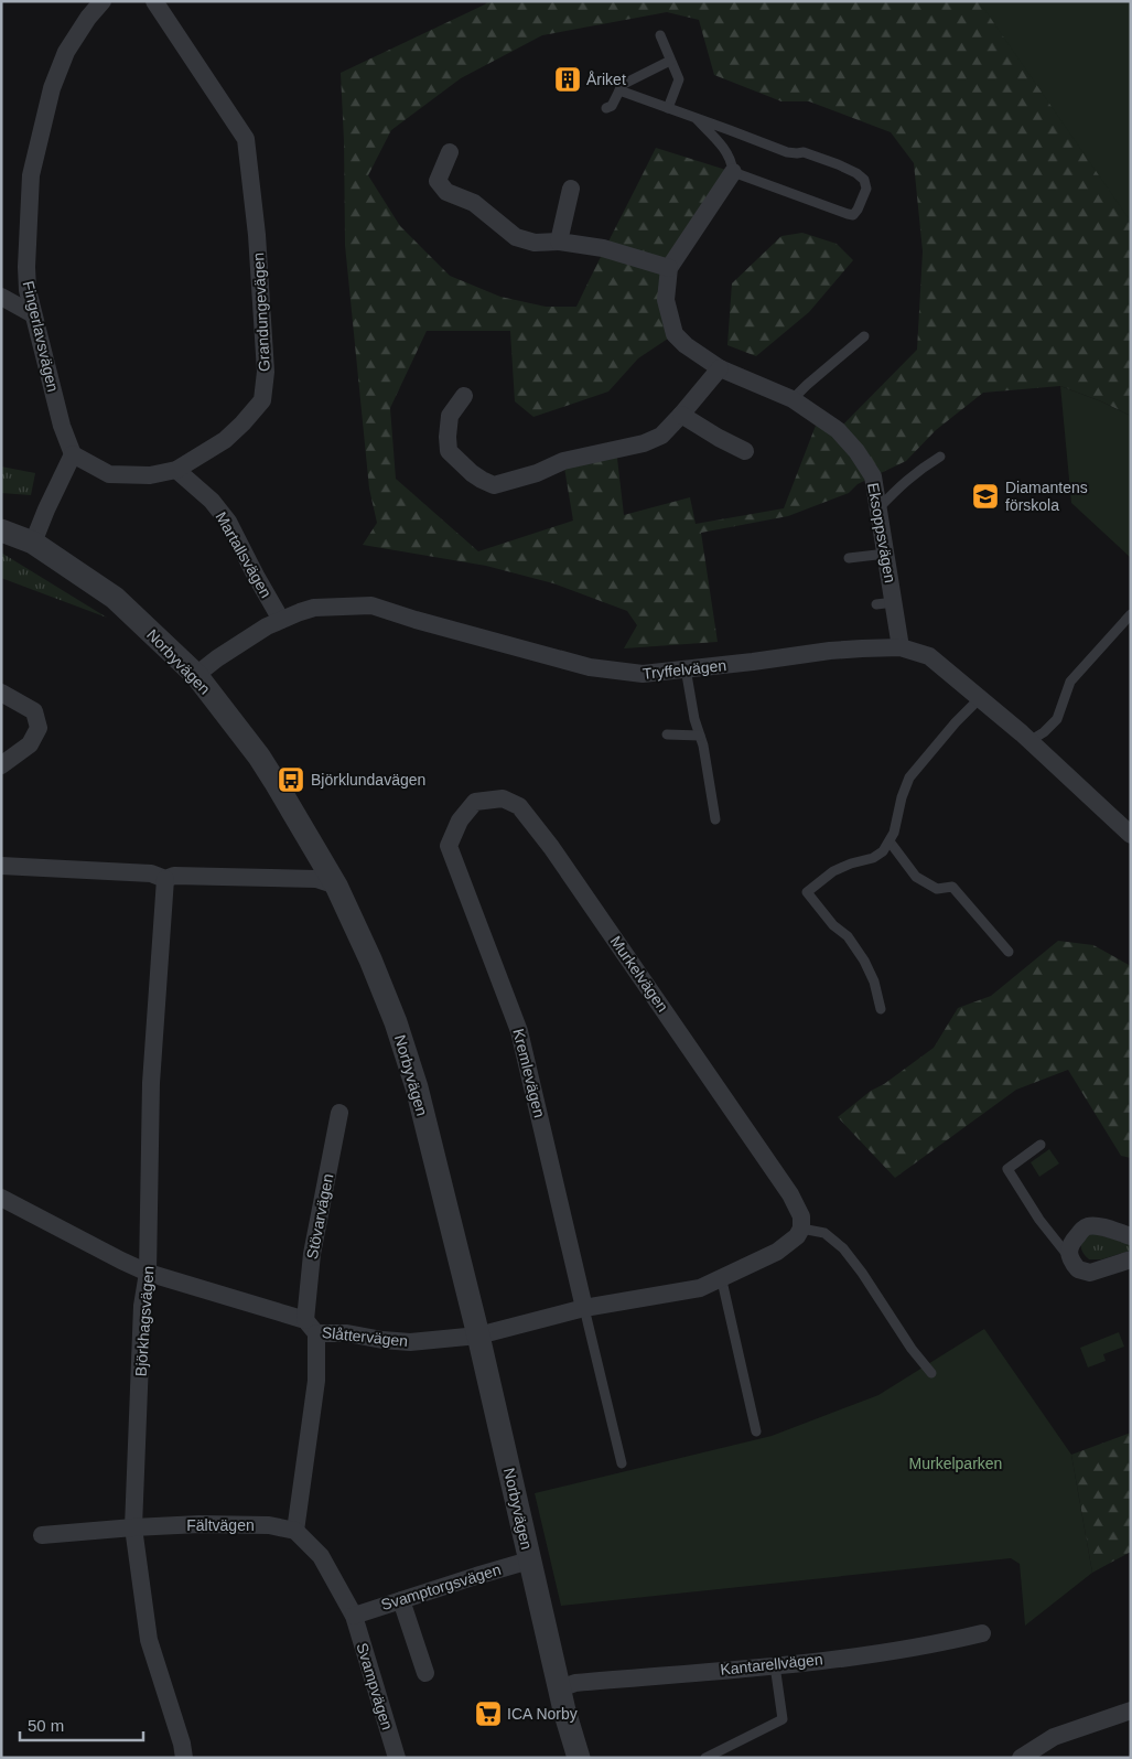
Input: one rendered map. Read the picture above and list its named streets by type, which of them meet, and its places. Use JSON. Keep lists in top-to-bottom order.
{
  "streets": {
    "street": [
      "Grandungevägen",
      "Fingerlavsvägen",
      "Eksoppsvägen",
      "Martallsvägen",
      "Norbyvägen",
      "Tryffelvägen",
      "Murkelvägen",
      "Kremlevägen",
      "Stövarvägen",
      "Björkhagsvägen",
      "Slåttervägen",
      "Fältvägen",
      "Svamptorgsvägen",
      "Kantarellvägen",
      "Svampvägen"
    ]
  },
  "crossings": [
    ["Grandungevägen", "Fingerlavsvägen"],
    ["Grandungevägen", "Martallsvägen"],
    ["Eksoppsvägen", "Tryffelvägen"],
    ["Martallsvägen", "Tryffelvägen"],
    ["Norbyvägen", "Tryffelvägen"],
    ["Norbyvägen", "Slåttervägen"],
    ["Norbyvägen", "Svamptorgsvägen"],
    ["Norbyvägen", "Kantarellvägen"],
    ["Murkelvägen", "Kremlevägen"],
    ["Murkelvägen", "Slåttervägen"],
    ["Kremlevägen", "Slåttervägen"],
    ["Stövarvägen", "Slåttervägen"],
    ["Stövarvägen", "Fältvägen"],
    ["Björkhagsvägen", "Slåttervägen"],
    ["Björkhagsvägen", "Fältvägen"],
    ["Svamptorgsvägen", "Svampvägen"]
  ],
  "parks": ["Murkelparken"],
  "places": {
    "building": ["Åriket"],
    "school or university": ["Diamantens förskola"],
    "bus stop": ["Björklundavägen"],
    "supermarket": ["ICA Norby"]
  },
  "scale_bar": "50 m"
}
